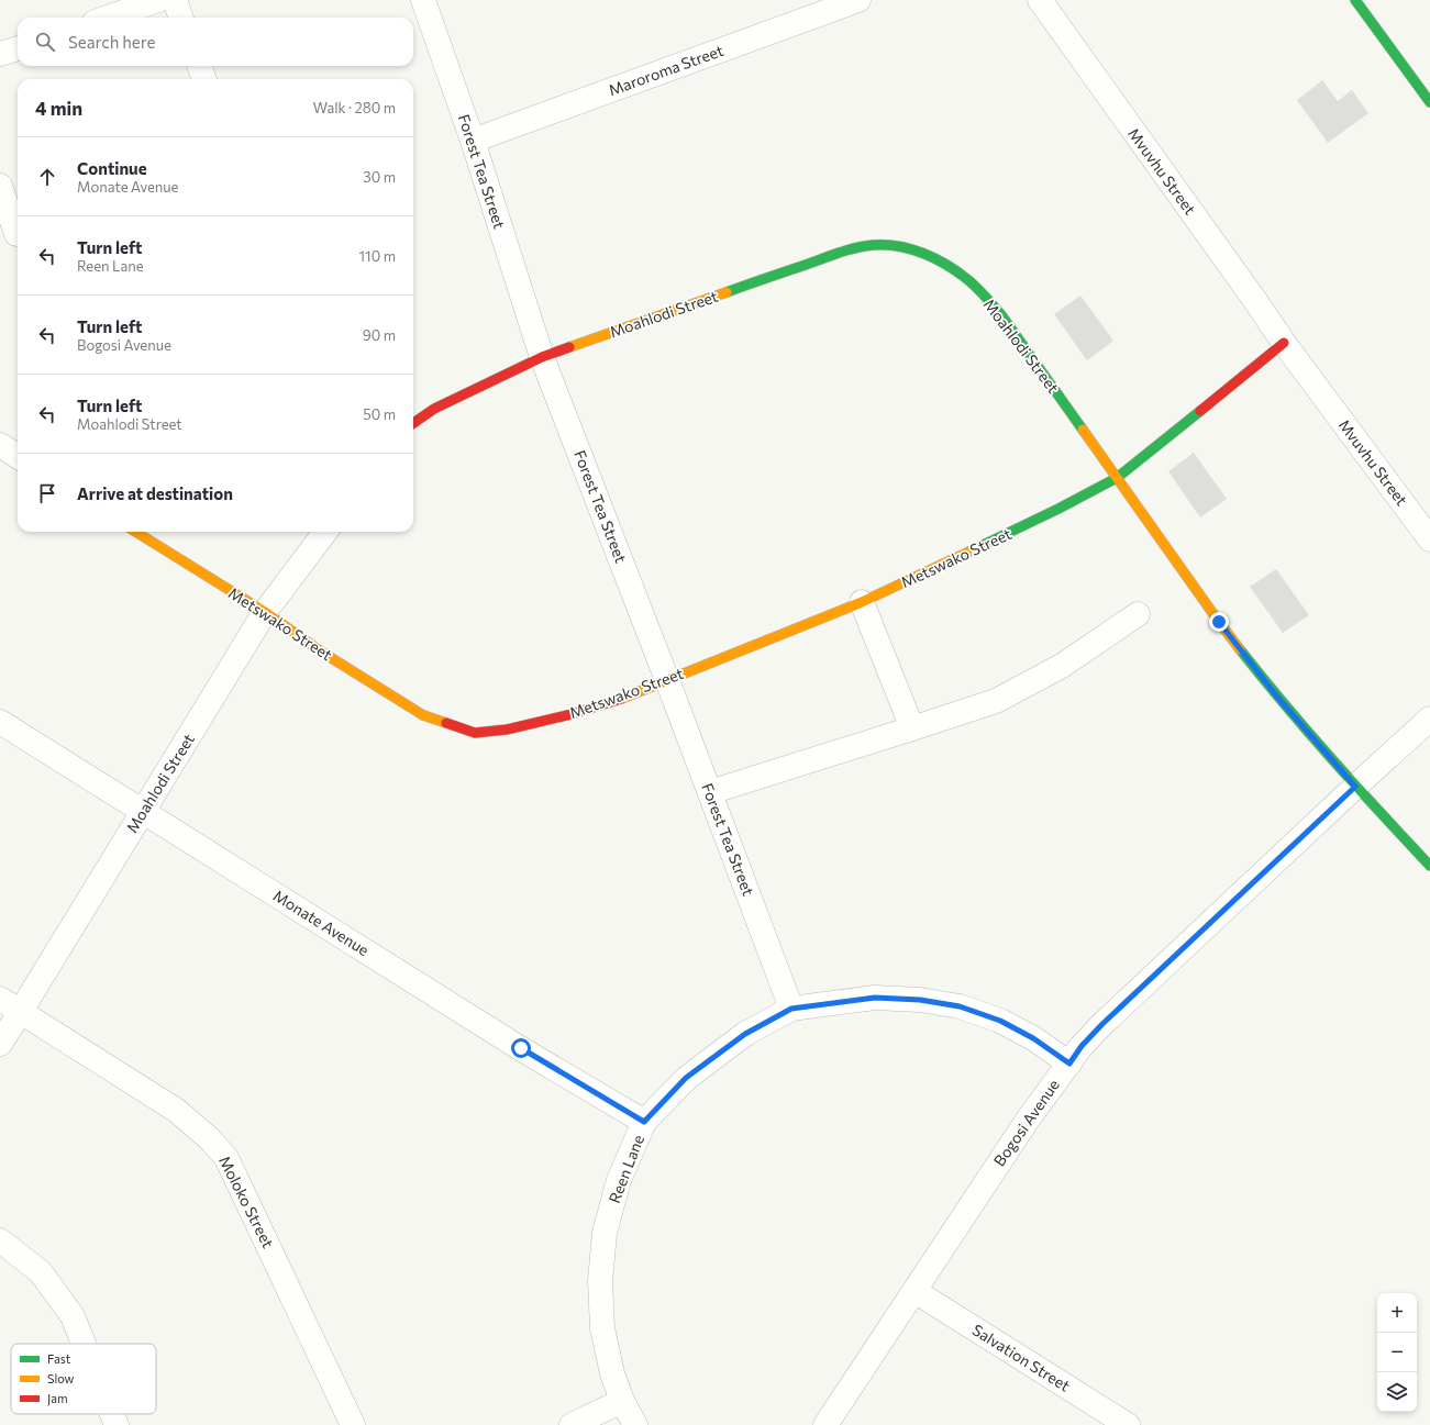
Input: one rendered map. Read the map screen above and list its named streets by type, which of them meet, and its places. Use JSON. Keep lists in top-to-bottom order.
{
  "streets": {
    "street": [
      "Maroroma Street",
      "Forest Tea Street",
      "Mvuvhu Street",
      "Moahlodi Street",
      "Metswako Street",
      "Monate Avenue",
      "Bogosi Avenue",
      "Reen Lane",
      "Moloko Street",
      "Salvation Street"
    ]
  },
  "crossings": [
    ["Maroroma Street", "Forest Tea Street"],
    ["Forest Tea Street", "Moahlodi Street"],
    ["Forest Tea Street", "Metswako Street"],
    ["Forest Tea Street", "Reen Lane"],
    ["Moahlodi Street", "Metswako Street"],
    ["Moahlodi Street", "Monate Avenue"],
    ["Moahlodi Street", "Bogosi Avenue"],
    ["Moahlodi Street", "Moloko Street"],
    ["Monate Avenue", "Reen Lane"],
    ["Bogosi Avenue", "Reen Lane"],
    ["Bogosi Avenue", "Salvation Street"]
  ],
  "legend": ["Fast", "Slow", "Jam"],
  "page": {
    "search": "Search here",
    "heading": ["4 min", "Walk · 280 m"],
    "list": [
      ["Continue", "Monate Avenue", "30 m"],
      ["Turn left", "Reen Lane", "110 m"],
      ["Turn left", "Bogosi Avenue", "90 m"],
      ["Turn left", "Moahlodi Street", "50 m"],
      "Arrive at destination"
    ],
    "map_buttons": ["+", "−"]
  }
}
